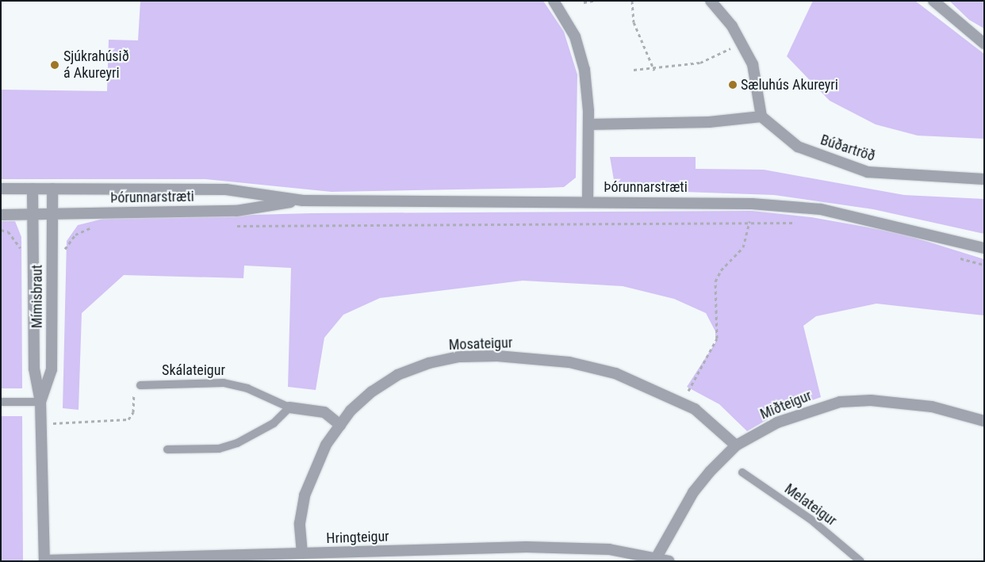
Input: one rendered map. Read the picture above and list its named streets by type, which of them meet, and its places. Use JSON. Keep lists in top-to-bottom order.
{
  "streets": {
    "street": [
      "Búðartröð",
      "Þórunnarstræti",
      "Mímisbraut",
      "Mosateigur",
      "Skálateigur",
      "Miðteigur",
      "Hringteigur"
    ],
    "lane": ["Melateigur"]
  },
  "crossings": [
    ["Þórunnarstræti", "Mímisbraut"],
    ["Mímisbraut", "Hringteigur"],
    ["Mosateigur", "Skálateigur"],
    ["Mosateigur", "Miðteigur"],
    ["Mosateigur", "Hringteigur"],
    ["Miðteigur", "Hringteigur"]
  ],
  "places": ["Sjúkrahúsið á Akureyri", "Sæluhús Akureyri"]
}
